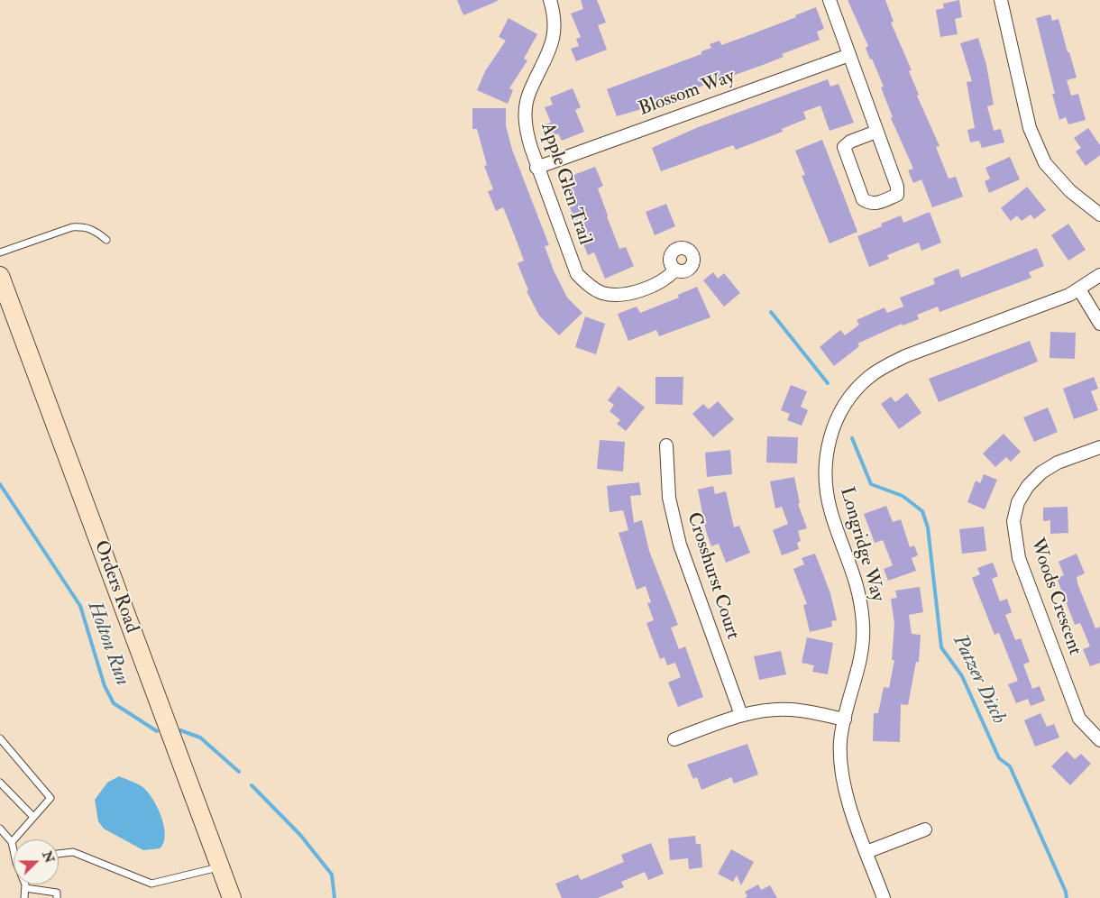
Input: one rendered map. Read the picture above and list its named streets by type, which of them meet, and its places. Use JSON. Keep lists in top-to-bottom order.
{
  "streets": {
    "street": [
      "Blossom Way",
      "Apple Glen Trail",
      "Longridge Way",
      "Crosshurst Court",
      "Orders Road",
      "Woods Crescent"
    ]
  },
  "crossings": [
    ["Blossom Way", "Apple Glen Trail"]
  ],
  "water": ["Holton Run", "Patzer Ditch"],
  "north": "right"
}
